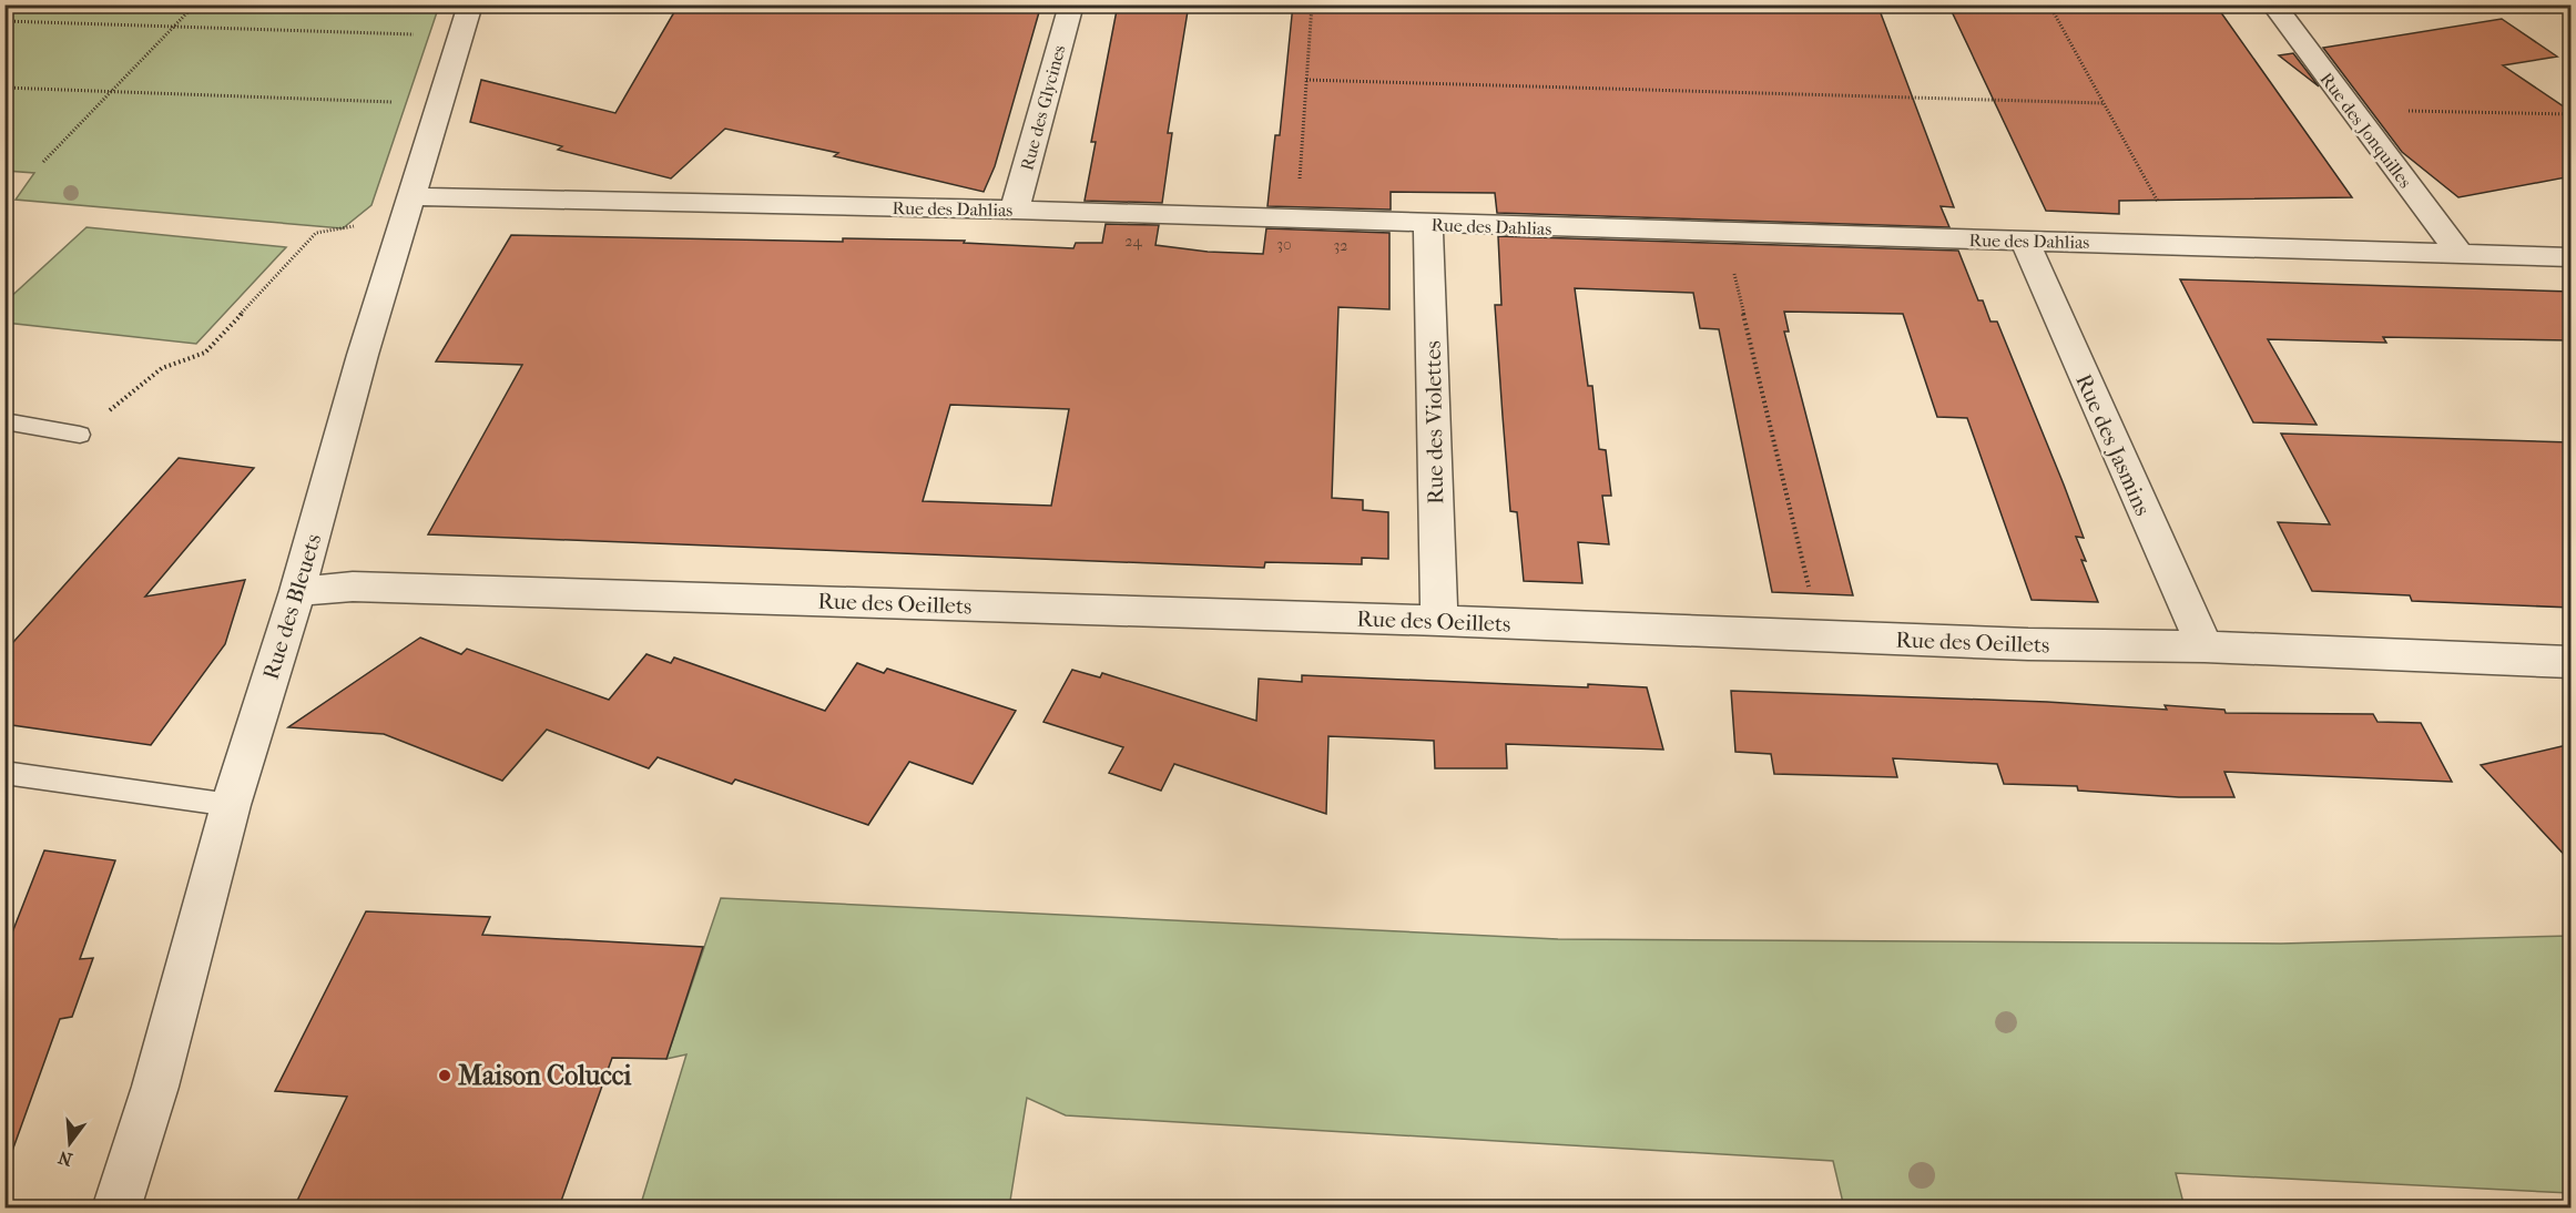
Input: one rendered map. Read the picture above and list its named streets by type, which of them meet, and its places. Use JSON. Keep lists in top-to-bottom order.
{
  "streets": {
    "street": [
      "Rue des Glycines",
      "Rue des Jonquilles",
      "Rue des Dahlias",
      "Rue des Violettes",
      "Rue des Jasmins",
      "Rue des Oeillets",
      "Rue des Bleuets"
    ]
  },
  "crossings": [
    ["Rue des Glycines", "Rue des Dahlias"],
    ["Rue des Jonquilles", "Rue des Dahlias"],
    ["Rue des Dahlias", "Rue des Violettes"],
    ["Rue des Dahlias", "Rue des Jasmins"],
    ["Rue des Dahlias", "Rue des Bleuets"],
    ["Rue des Violettes", "Rue des Oeillets"],
    ["Rue des Jasmins", "Rue des Oeillets"],
    ["Rue des Oeillets", "Rue des Bleuets"]
  ],
  "places": ["Maison Colucci"],
  "house_numbers": ["24", "30", "32"],
  "north": "bottom"
}
